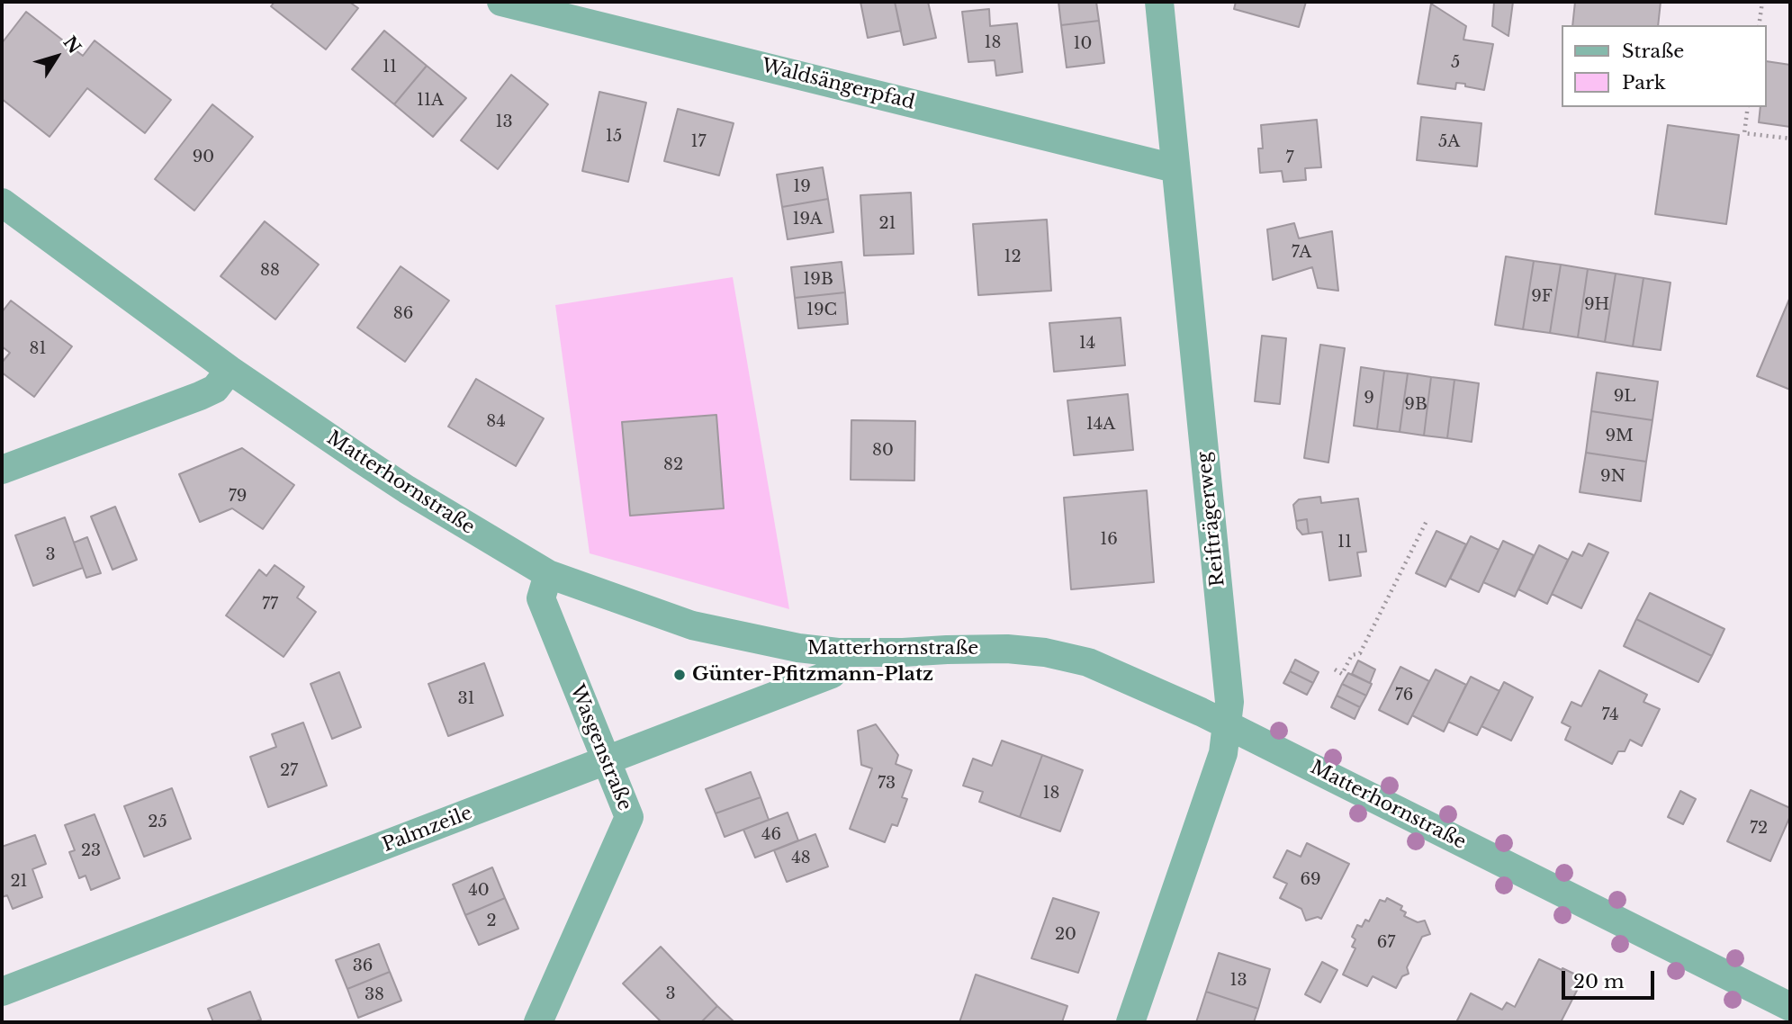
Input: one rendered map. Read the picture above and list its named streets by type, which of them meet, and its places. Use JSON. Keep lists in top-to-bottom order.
{
  "streets": {
    "street": [
      "Waldsängerpfad",
      "Matterhornstraße",
      "Reifträgerweg",
      "Wasgenstraße",
      "Palmzeile"
    ]
  },
  "crossings": [
    ["Waldsängerpfad", "Reifträgerweg"],
    ["Matterhornstraße", "Reifträgerweg"],
    ["Matterhornstraße", "Wasgenstraße"],
    ["Matterhornstraße", "Palmzeile"],
    ["Wasgenstraße", "Palmzeile"]
  ],
  "places": ["Günter-Pfitzmann-Platz"],
  "house_numbers": [
    "18",
    "10",
    "5",
    "11",
    "11A",
    "13",
    "15",
    "17",
    "5A",
    "90",
    "7",
    "19",
    "19A",
    "21",
    "7A",
    "12",
    "88",
    "19B",
    "9F",
    "9H",
    "19C",
    "86",
    "14",
    "81",
    "9L",
    "9",
    "9B",
    "84",
    "14A",
    "9M",
    "80",
    "82",
    "9N",
    "79",
    "16",
    "11",
    "3",
    "77",
    "76",
    "31",
    "74",
    "27",
    "73",
    "18",
    "25",
    "72",
    "46",
    "23",
    "48",
    "69",
    "21",
    "40",
    "2",
    "20",
    "67",
    "36",
    "13",
    "3",
    "38"
  ],
  "legend": ["Straße", "Park"],
  "scale_bar": "20 m",
  "north": "top right"
}
